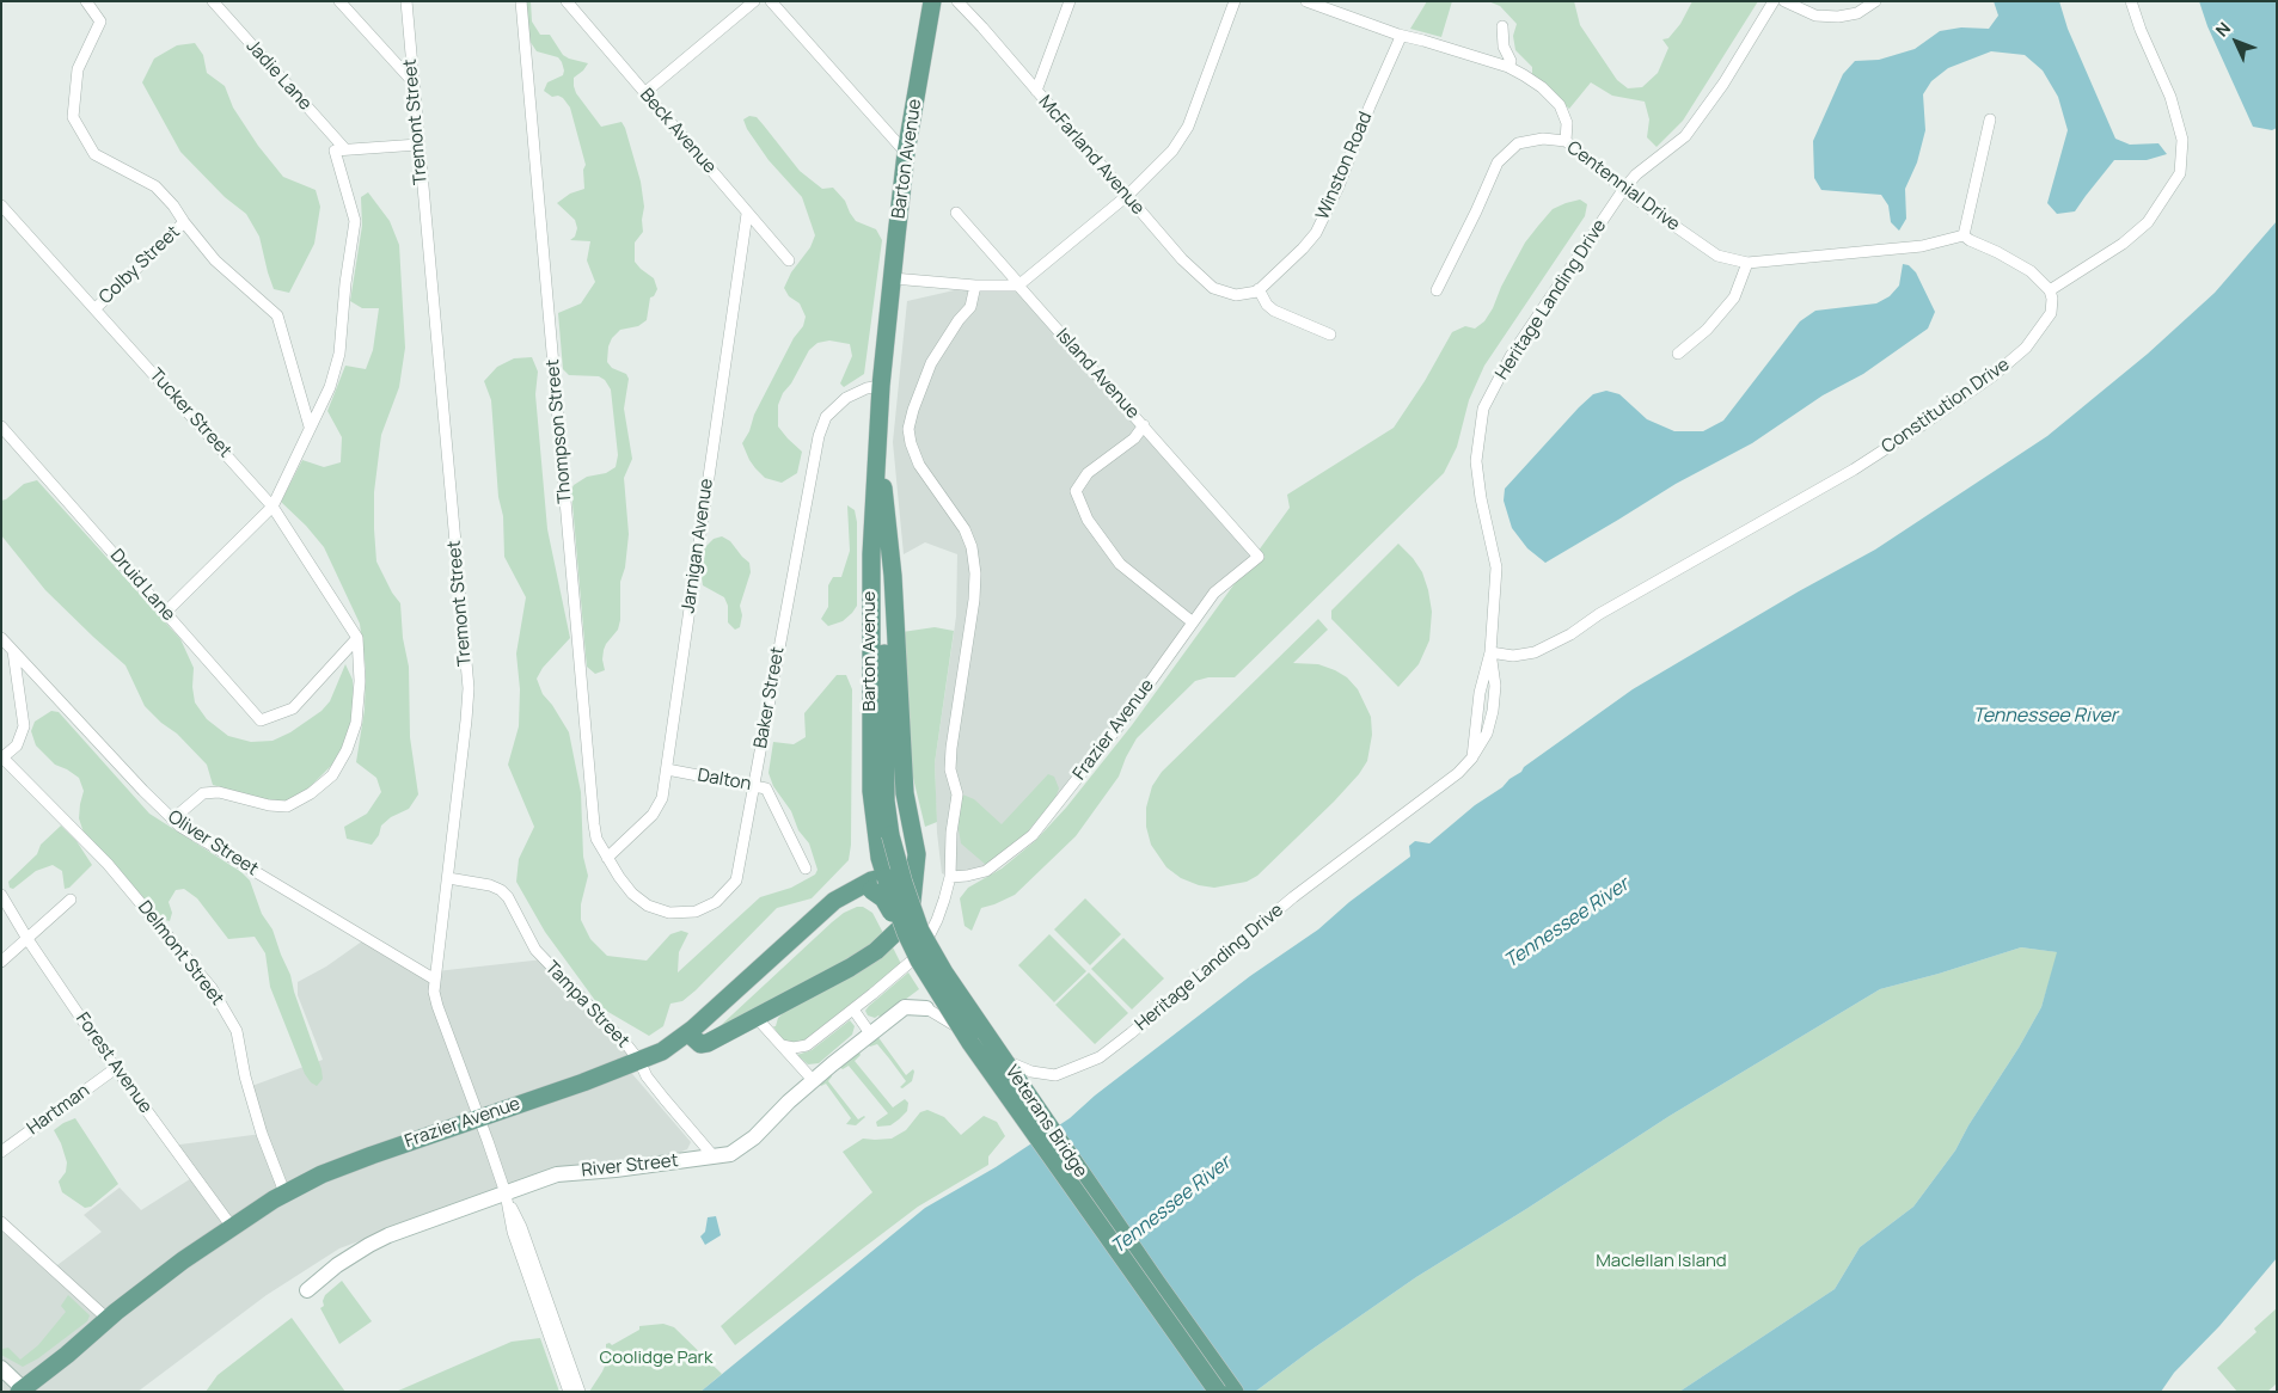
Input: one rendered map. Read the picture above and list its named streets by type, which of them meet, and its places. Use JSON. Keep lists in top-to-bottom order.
{
  "streets": {
    "main road": ["Barton Avenue", "Frazier Avenue", "Veterans Bridge"],
    "street": [
      "Jadie Lane",
      "Tremont Street",
      "Beck Avenue",
      "McFarland Avenue",
      "Winston Road",
      "Centennial Drive",
      "Colby Street",
      "Heritage Landing Drive",
      "Island Avenue",
      "Constitution Drive",
      "Tucker Street",
      "Thompson Street",
      "Jarnigan Avenue",
      "Druid Lane",
      "Baker Street",
      "Dalton",
      "Oliver Street",
      "Delmont Street",
      "Tampa Street",
      "Forest Avenue",
      "Hartman",
      "River Street"
    ]
  },
  "crossings": [
    ["Tremont Street", "Frazier Avenue"],
    ["Tremont Street", "Oliver Street"],
    ["Tremont Street", "Tampa Street"],
    ["Tremont Street", "River Street"],
    ["Beck Avenue", "Jarnigan Avenue"],
    ["McFarland Avenue", "Winston Road"],
    ["Barton Avenue", "Baker Street"],
    ["Barton Avenue", "Frazier Avenue"],
    ["Barton Avenue", "Veterans Bridge"],
    ["Centennial Drive", "Heritage Landing Drive"],
    ["Colby Street", "Tucker Street"],
    ["Heritage Landing Drive", "Constitution Drive"],
    ["Heritage Landing Drive", "River Street"],
    ["Island Avenue", "Frazier Avenue"],
    ["Tucker Street", "Druid Lane"],
    ["Thompson Street", "Jarnigan Avenue"],
    ["Thompson Street", "Baker Street"],
    ["Jarnigan Avenue", "Baker Street"],
    ["Jarnigan Avenue", "Dalton"],
    ["Baker Street", "Dalton"],
    ["Frazier Avenue", "Delmont Street"],
    ["Frazier Avenue", "Tampa Street"],
    ["Frazier Avenue", "Forest Avenue"],
    ["Frazier Avenue", "Veterans Bridge"],
    ["Tampa Street", "River Street"],
    ["Forest Avenue", "Hartman"]
  ],
  "water": ["Tennessee River"],
  "parks": ["Maclellan Island", "Coolidge Park"],
  "north": "top left"
}
